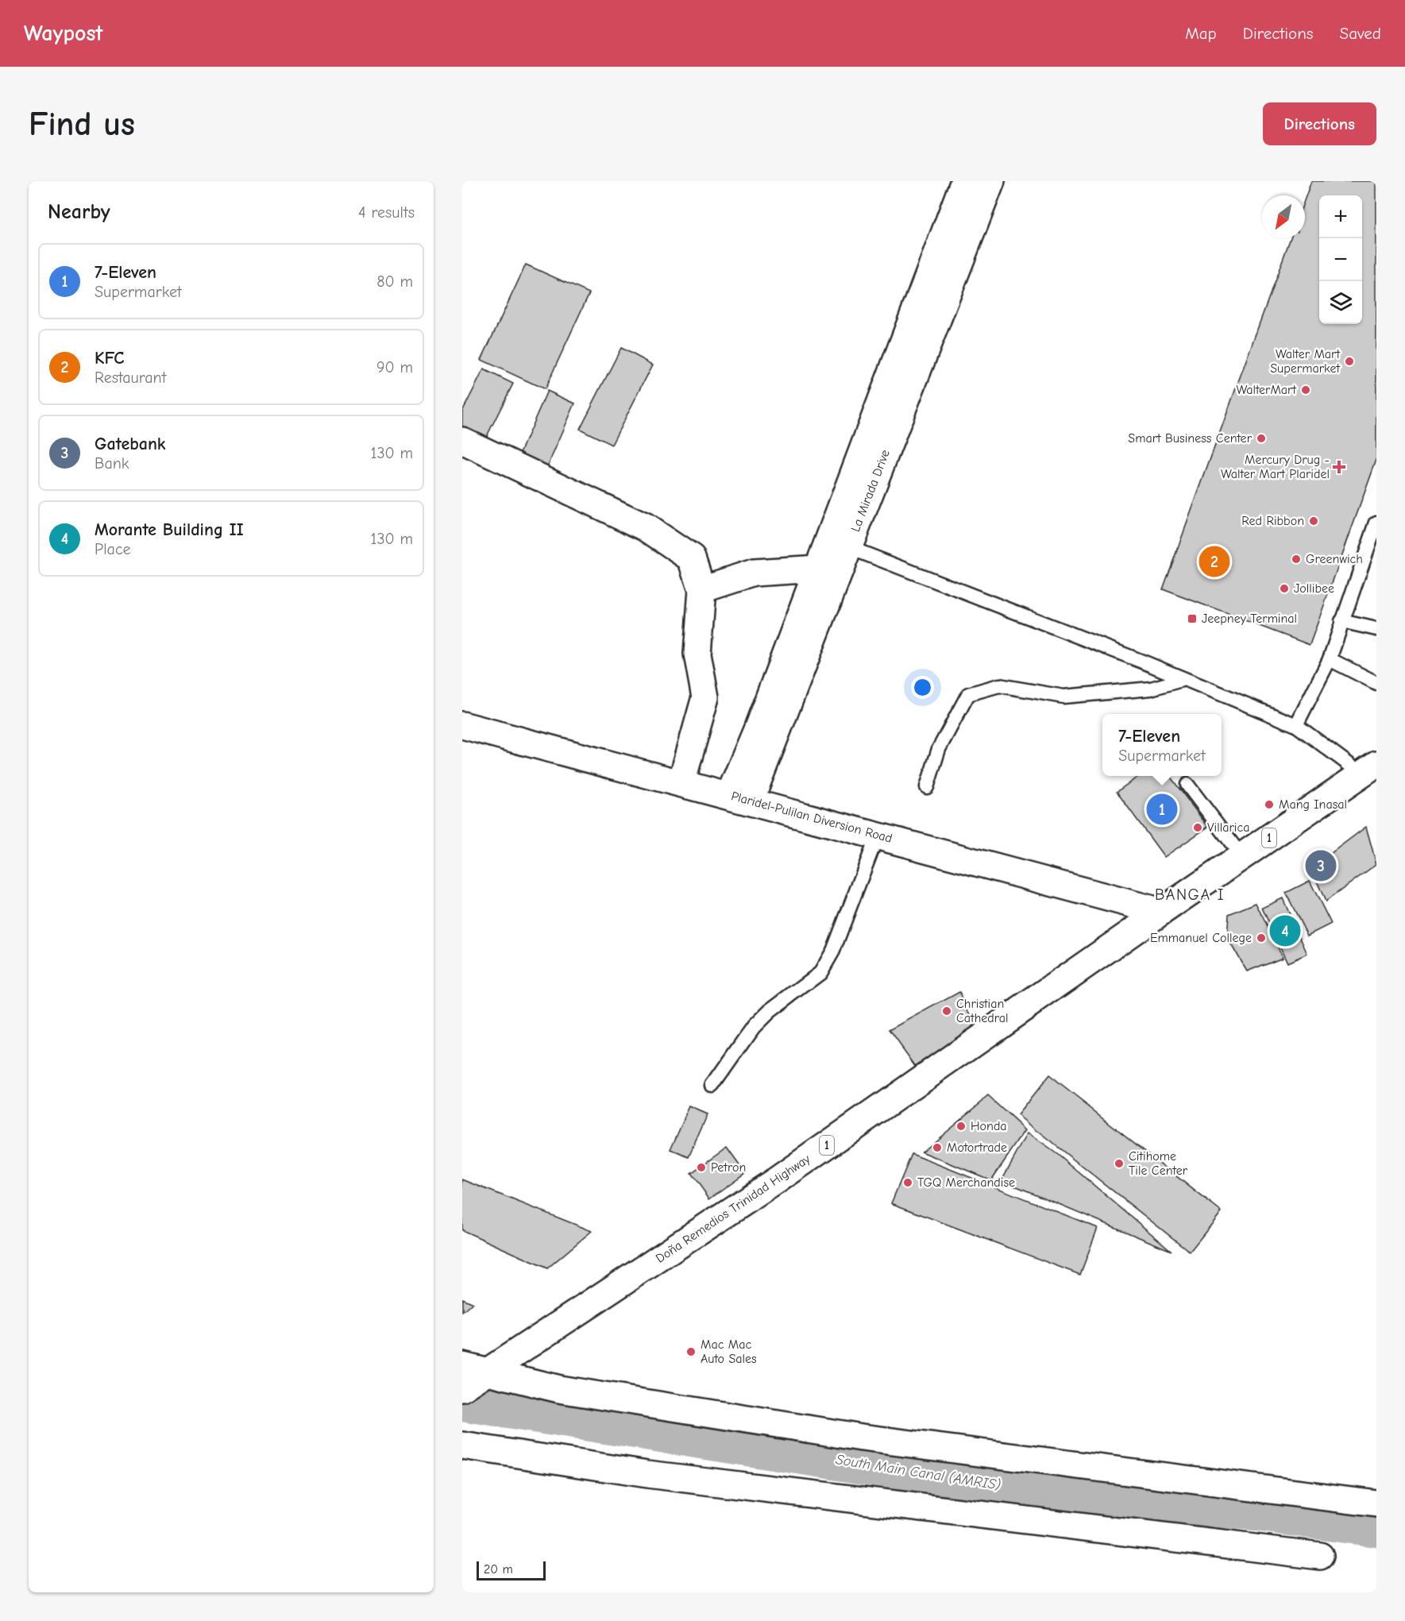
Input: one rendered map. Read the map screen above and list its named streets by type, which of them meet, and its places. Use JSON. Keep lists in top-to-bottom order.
{
  "streets": {
    "main road": [
      "La Mirada Drive",
      "Plaridel-Pulilan Diversion Road",
      "1",
      "Doña Remedios Trinidad Highway"
    ]
  },
  "crossings": [
    ["La Mirada Drive", "Plaridel-Pulilan Diversion Road"],
    ["Plaridel-Pulilan Diversion Road", "Doña Remedios Trinidad Highway"]
  ],
  "districts": ["BANGA I"],
  "water": ["South Main Canal (AMRIS)"],
  "places": {
    "other": [
      "Walter Mart Supermarket",
      "WalterMart",
      "Smart Business Center",
      "Red Ribbon",
      "Greenwich",
      "Jollibee",
      "Mang Inasal",
      "Villarica",
      "Emmanuel College",
      "Christian Cathedral",
      "Honda",
      "Motortrade",
      "Citihome Tile Center",
      "Petron",
      "TGQ Merchandise",
      "Mac Mac Auto Sales"
    ],
    "health": ["Mercury Drug - Walter Mart Plaridel"],
    "transit": ["Jeepney Terminal"]
  },
  "scale_bar": "20 m",
  "north": "bottom left",
  "page": {
    "header": "Waypost",
    "nav": ["Map", "Directions", "Saved"],
    "buttons": "Directions",
    "title": "Find us",
    "heading": ["Nearby", "4 results"],
    "map_buttons": ["+", "−"],
    "list": [
      {
        "mark": "1",
        "name": "7-Eleven",
        "note": "Supermarket",
        "value": "80 m"
      },
      {
        "mark": "2",
        "name": "KFC",
        "note": "Restaurant",
        "value": "90 m"
      },
      {
        "mark": "3",
        "name": "Gatebank",
        "note": "Bank",
        "value": "130 m"
      },
      {
        "mark": "4",
        "name": "Morante Building II",
        "note": "Place",
        "value": "130 m"
      }
    ],
    "pins": [
      "2",
      "1",
      "3",
      "4"
    ],
    "popup": ["7-Eleven", "Supermarket"],
    "scale": "20 m"
  }
}
